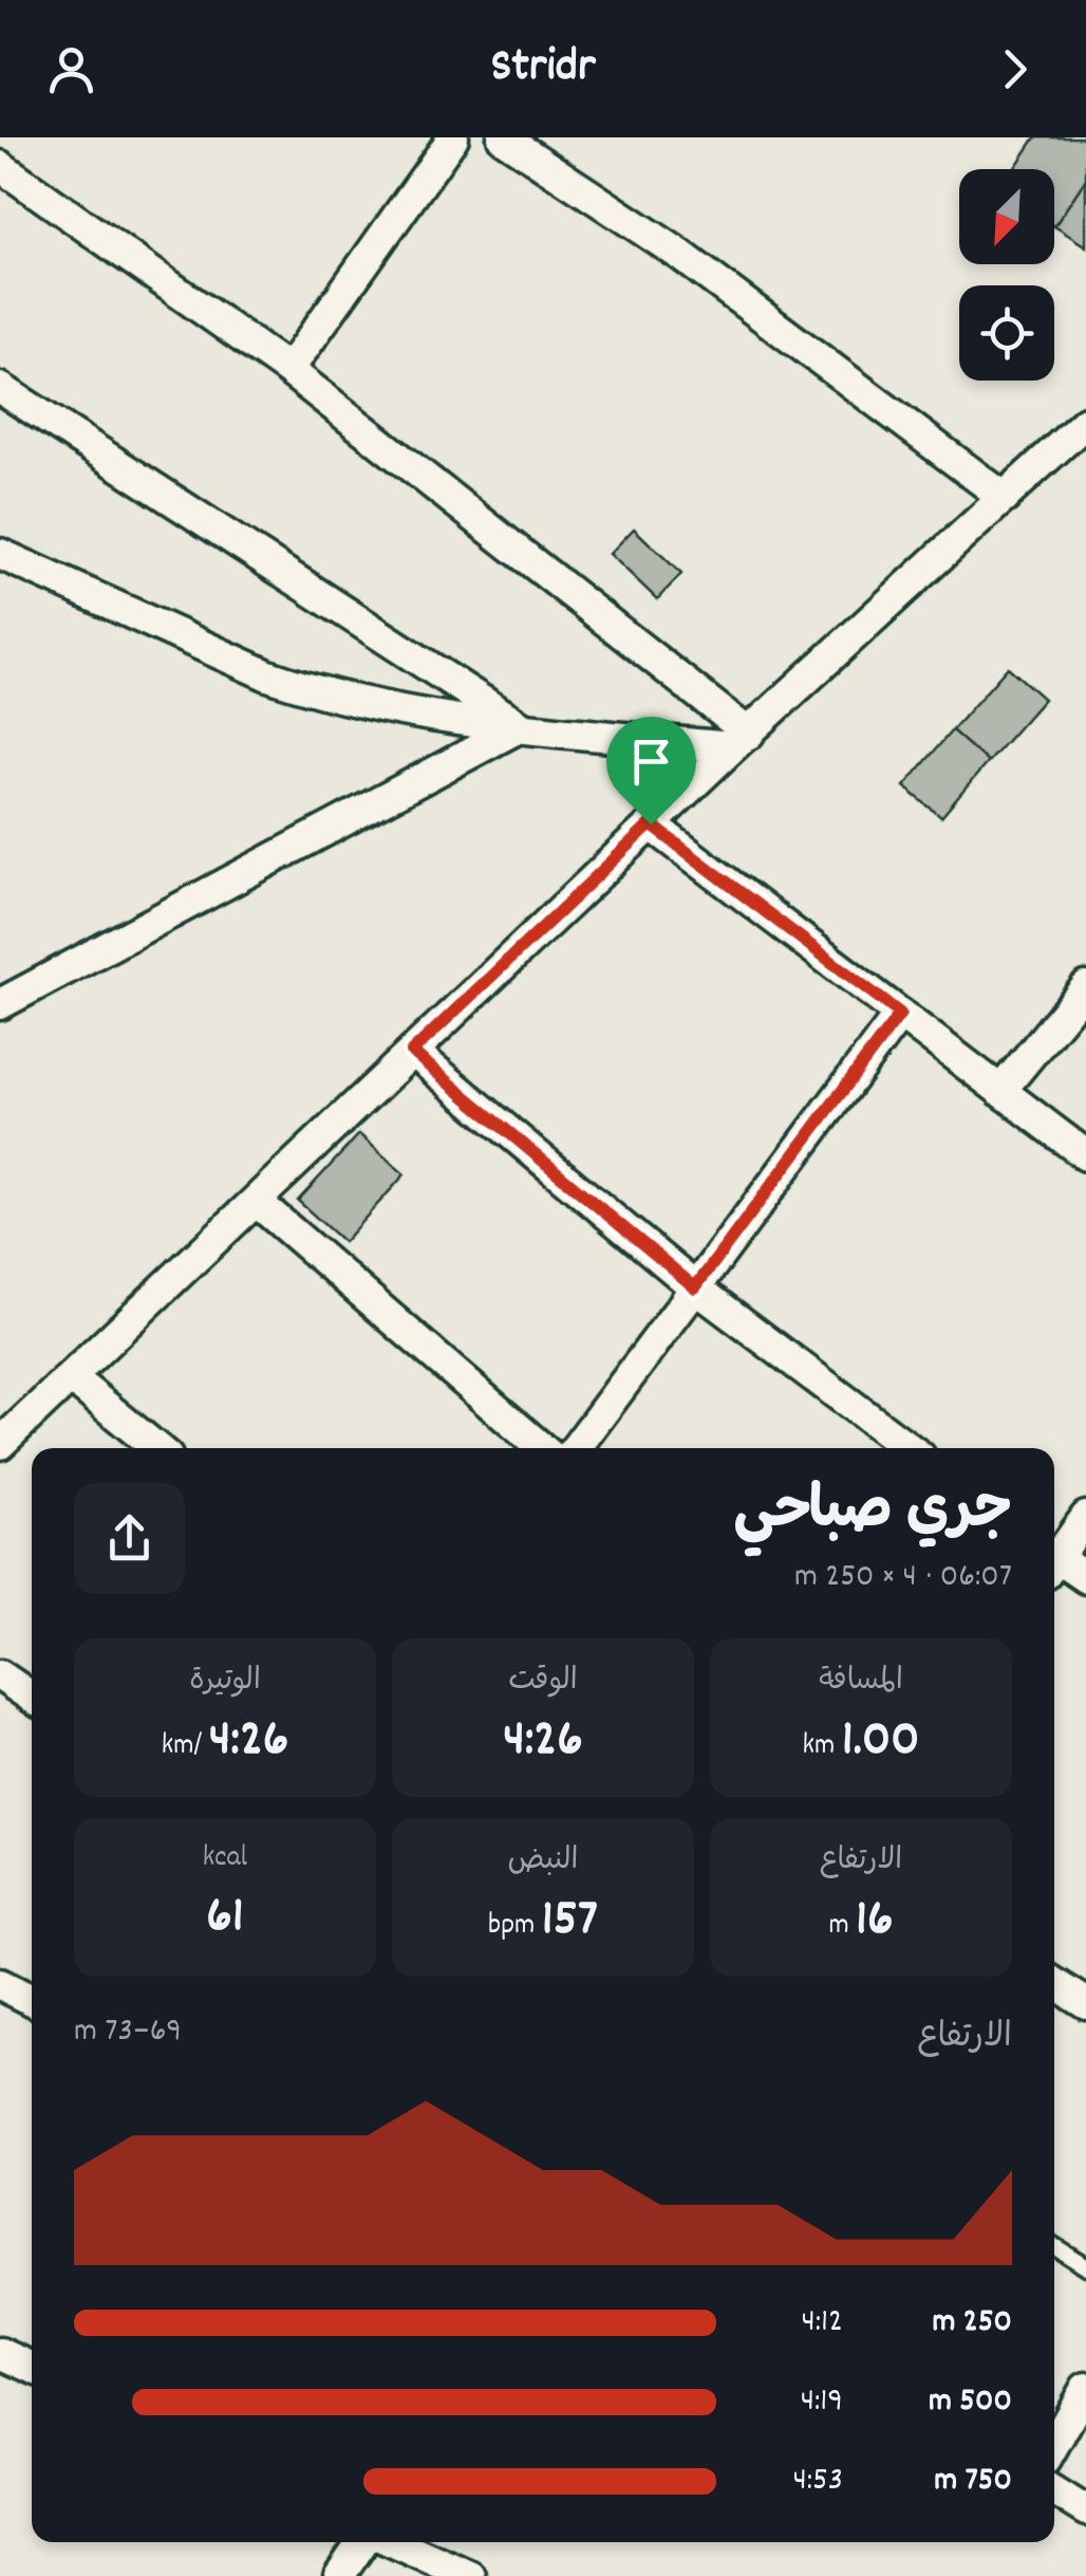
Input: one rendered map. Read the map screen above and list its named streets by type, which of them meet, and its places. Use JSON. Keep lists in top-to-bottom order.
{
  "north": "bottom left",
  "page": {
    "header": "Stridr",
    "heading": ["جري صباحي", "06:07 · 4 × 250 m"],
    "stats": [
      ["المسافة", "1.00 km"],
      ["الوقت", "4:26"],
      ["الوتيرة", "4:26 /km"],
      ["الارتفاع", "16 m"],
      ["النبض", "157 bpm"],
      ["kcal", "61"]
    ],
    "chart": ["الارتفاع", "69–73 m"],
    "list": [
      {
        "name": "250 m",
        "note": "4:12"
      },
      {
        "name": "500 m",
        "note": "4:19"
      },
      {
        "name": "750 m",
        "note": "4:53"
      }
    ]
  }
}
